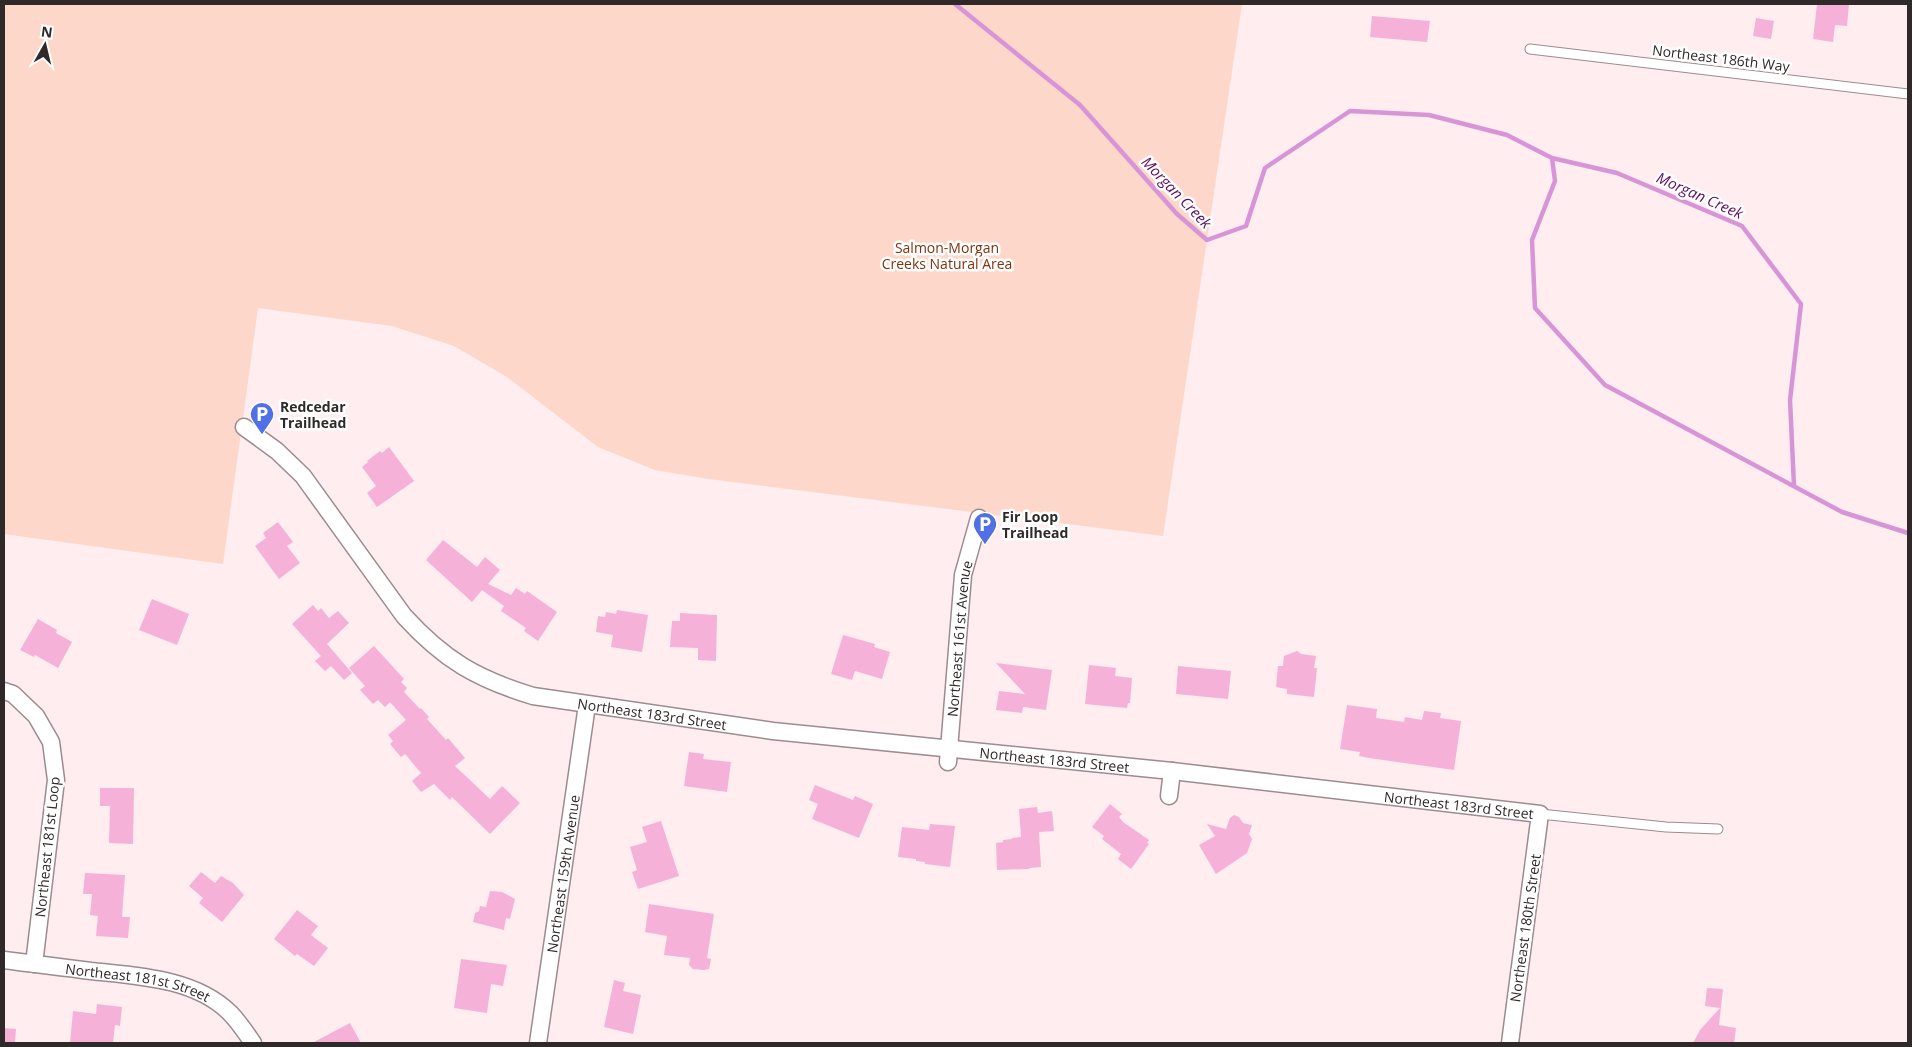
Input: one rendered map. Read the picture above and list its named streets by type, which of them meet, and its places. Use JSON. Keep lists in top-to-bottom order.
{
  "streets": {
    "street": [
      "Northeast 161st Avenue",
      "Northeast 183rd Street",
      "Northeast 181st Loop",
      "Northeast 159th Avenue",
      "Northeast 180th Street",
      "Northeast 181st Street"
    ],
    "lane": ["Northeast 186th Way"]
  },
  "crossings": [
    ["Northeast 161st Avenue", "Northeast 183rd Street"],
    ["Northeast 183rd Street", "Northeast 159th Avenue"],
    ["Northeast 183rd Street", "Northeast 180th Street"],
    ["Northeast 181st Loop", "Northeast 181st Street"]
  ],
  "water": ["Morgan Creek"],
  "parks": ["Salmon-Morgan Creeks Natural Area"],
  "places": {
    "parking": ["Redcedar Trailhead", "Fir Loop Trailhead"]
  },
  "north": "top"
}
